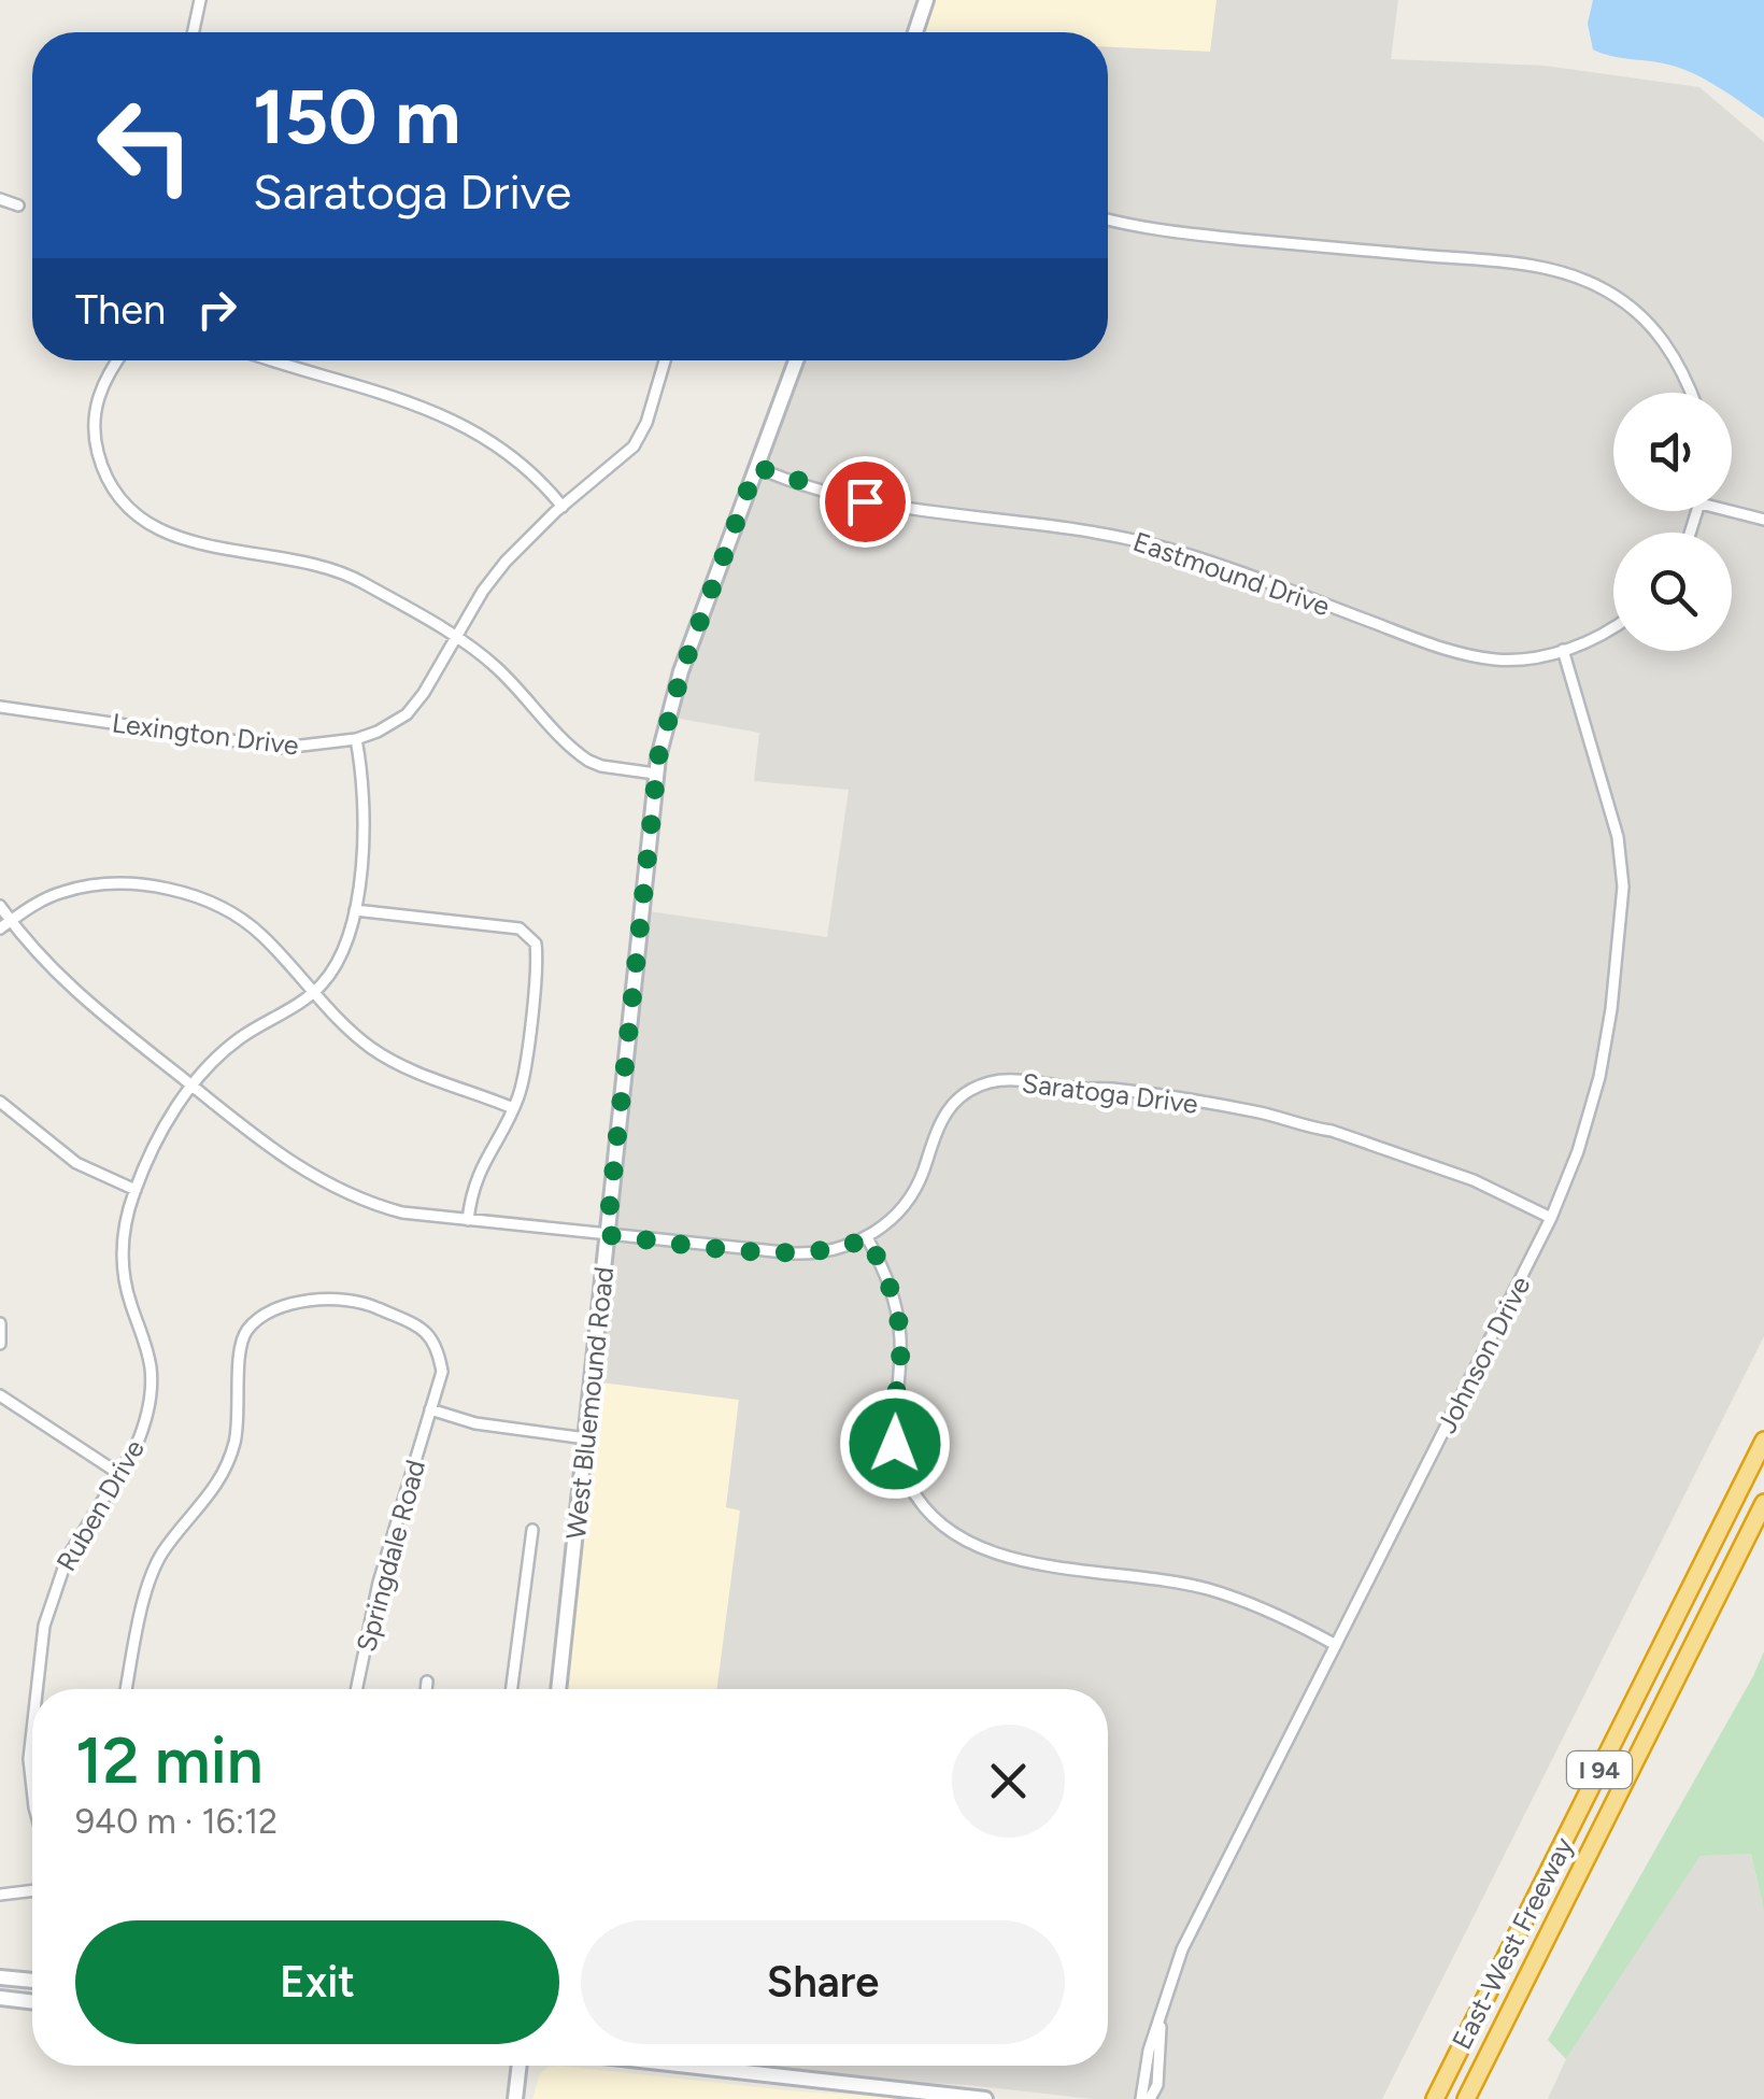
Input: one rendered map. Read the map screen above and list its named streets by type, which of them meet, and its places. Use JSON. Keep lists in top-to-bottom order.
{
  "streets": {
    "highway": ["I 94", "East-West Freeway"],
    "main road": ["West Bluemound Road"],
    "street": [
      "Eastmound Drive",
      "Lexington Drive",
      "Saratoga Drive",
      "Johnson Drive",
      "Ruben Drive",
      "Springdale Road"
    ]
  },
  "crossings": [
    ["Eastmound Drive", "Johnson Drive"],
    ["Eastmound Drive", "West Bluemound Road"],
    ["Lexington Drive", "Ruben Drive"],
    ["Saratoga Drive", "Johnson Drive"],
    ["Saratoga Drive", "West Bluemound Road"],
    ["Saratoga Drive", "Ruben Drive"]
  ],
  "page": {
    "turn": ["150 m", "Saratoga Drive"],
    "then": "Then",
    "heading": ["12 min", "940 m · 16:12"],
    "buttons": ["Exit", "Share"]
  }
}
